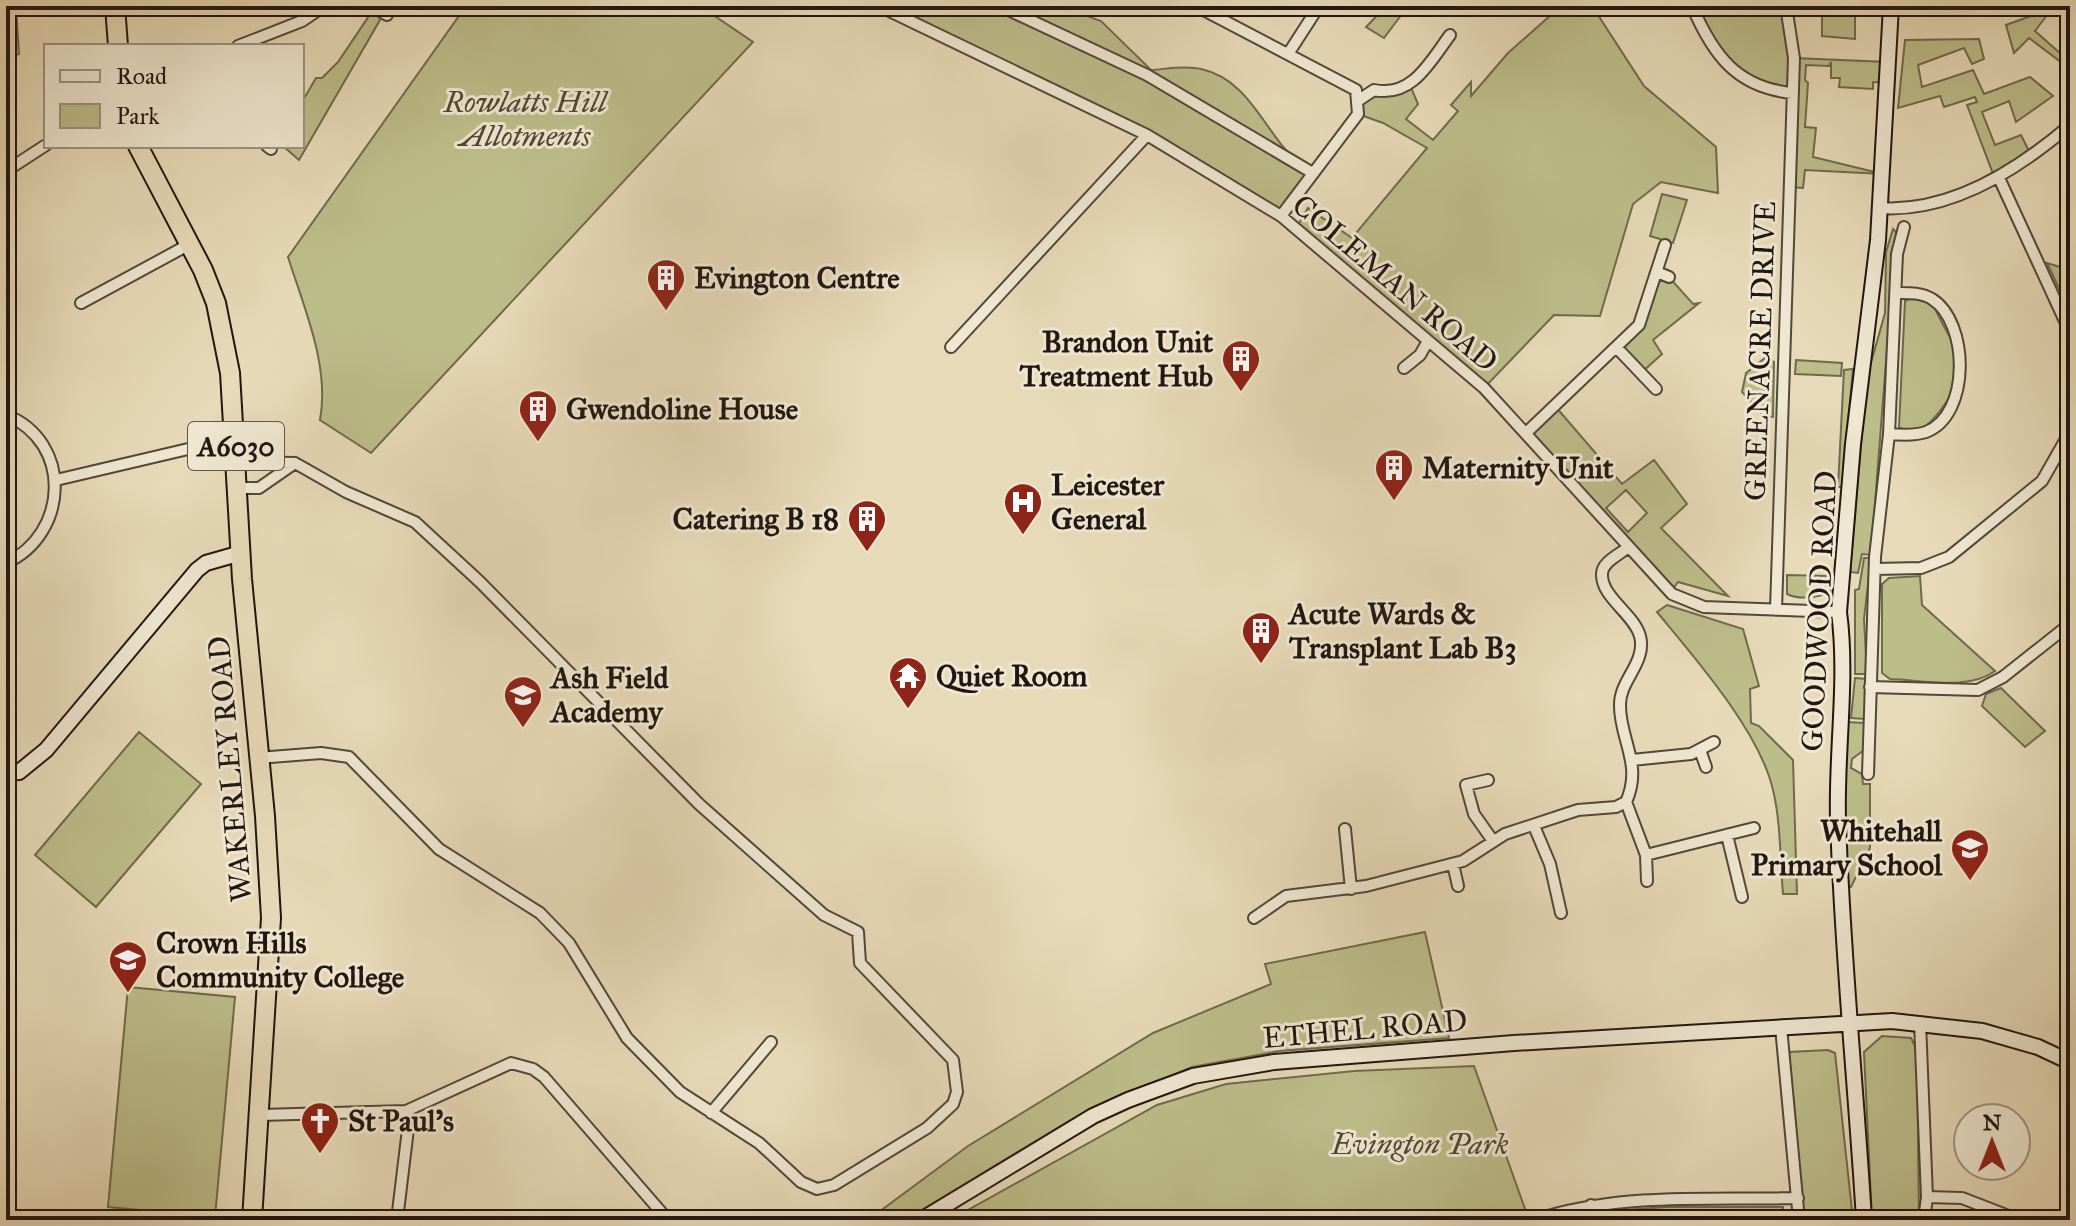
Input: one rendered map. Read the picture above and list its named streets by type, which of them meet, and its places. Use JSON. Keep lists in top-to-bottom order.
{
  "streets": {
    "highway": ["A6030", "WAKERLEY ROAD"],
    "street": [
      "COLEMAN ROAD",
      "GREENACRE DRIVE",
      "GOODWOOD ROAD",
      "ETHEL ROAD"
    ]
  },
  "crossings": [
    ["COLEMAN ROAD", "GREENACRE DRIVE"],
    ["COLEMAN ROAD", "GOODWOOD ROAD"],
    ["A6030", "WAKERLEY ROAD"],
    ["GOODWOOD ROAD", "ETHEL ROAD"]
  ],
  "parks": ["Rowlatts Hill Allotments", "Evington Park"],
  "places": {
    "building": [
      "Evington Centre",
      "Brandon Unit Treatment Hub",
      "Gwendoline House",
      "Maternity Unit",
      "Catering B 18",
      "Acute Wards & Transplant Lab B3"
    ],
    "hospital": ["Leicester General"],
    "temple": ["Quiet Room"],
    "school or university": ["Ash Field Academy", "Whitehall Primary School", "Crown Hills Community College"],
    "church": ["St Paul's"]
  },
  "legend": ["Road", "Park"],
  "north": "top"
}
